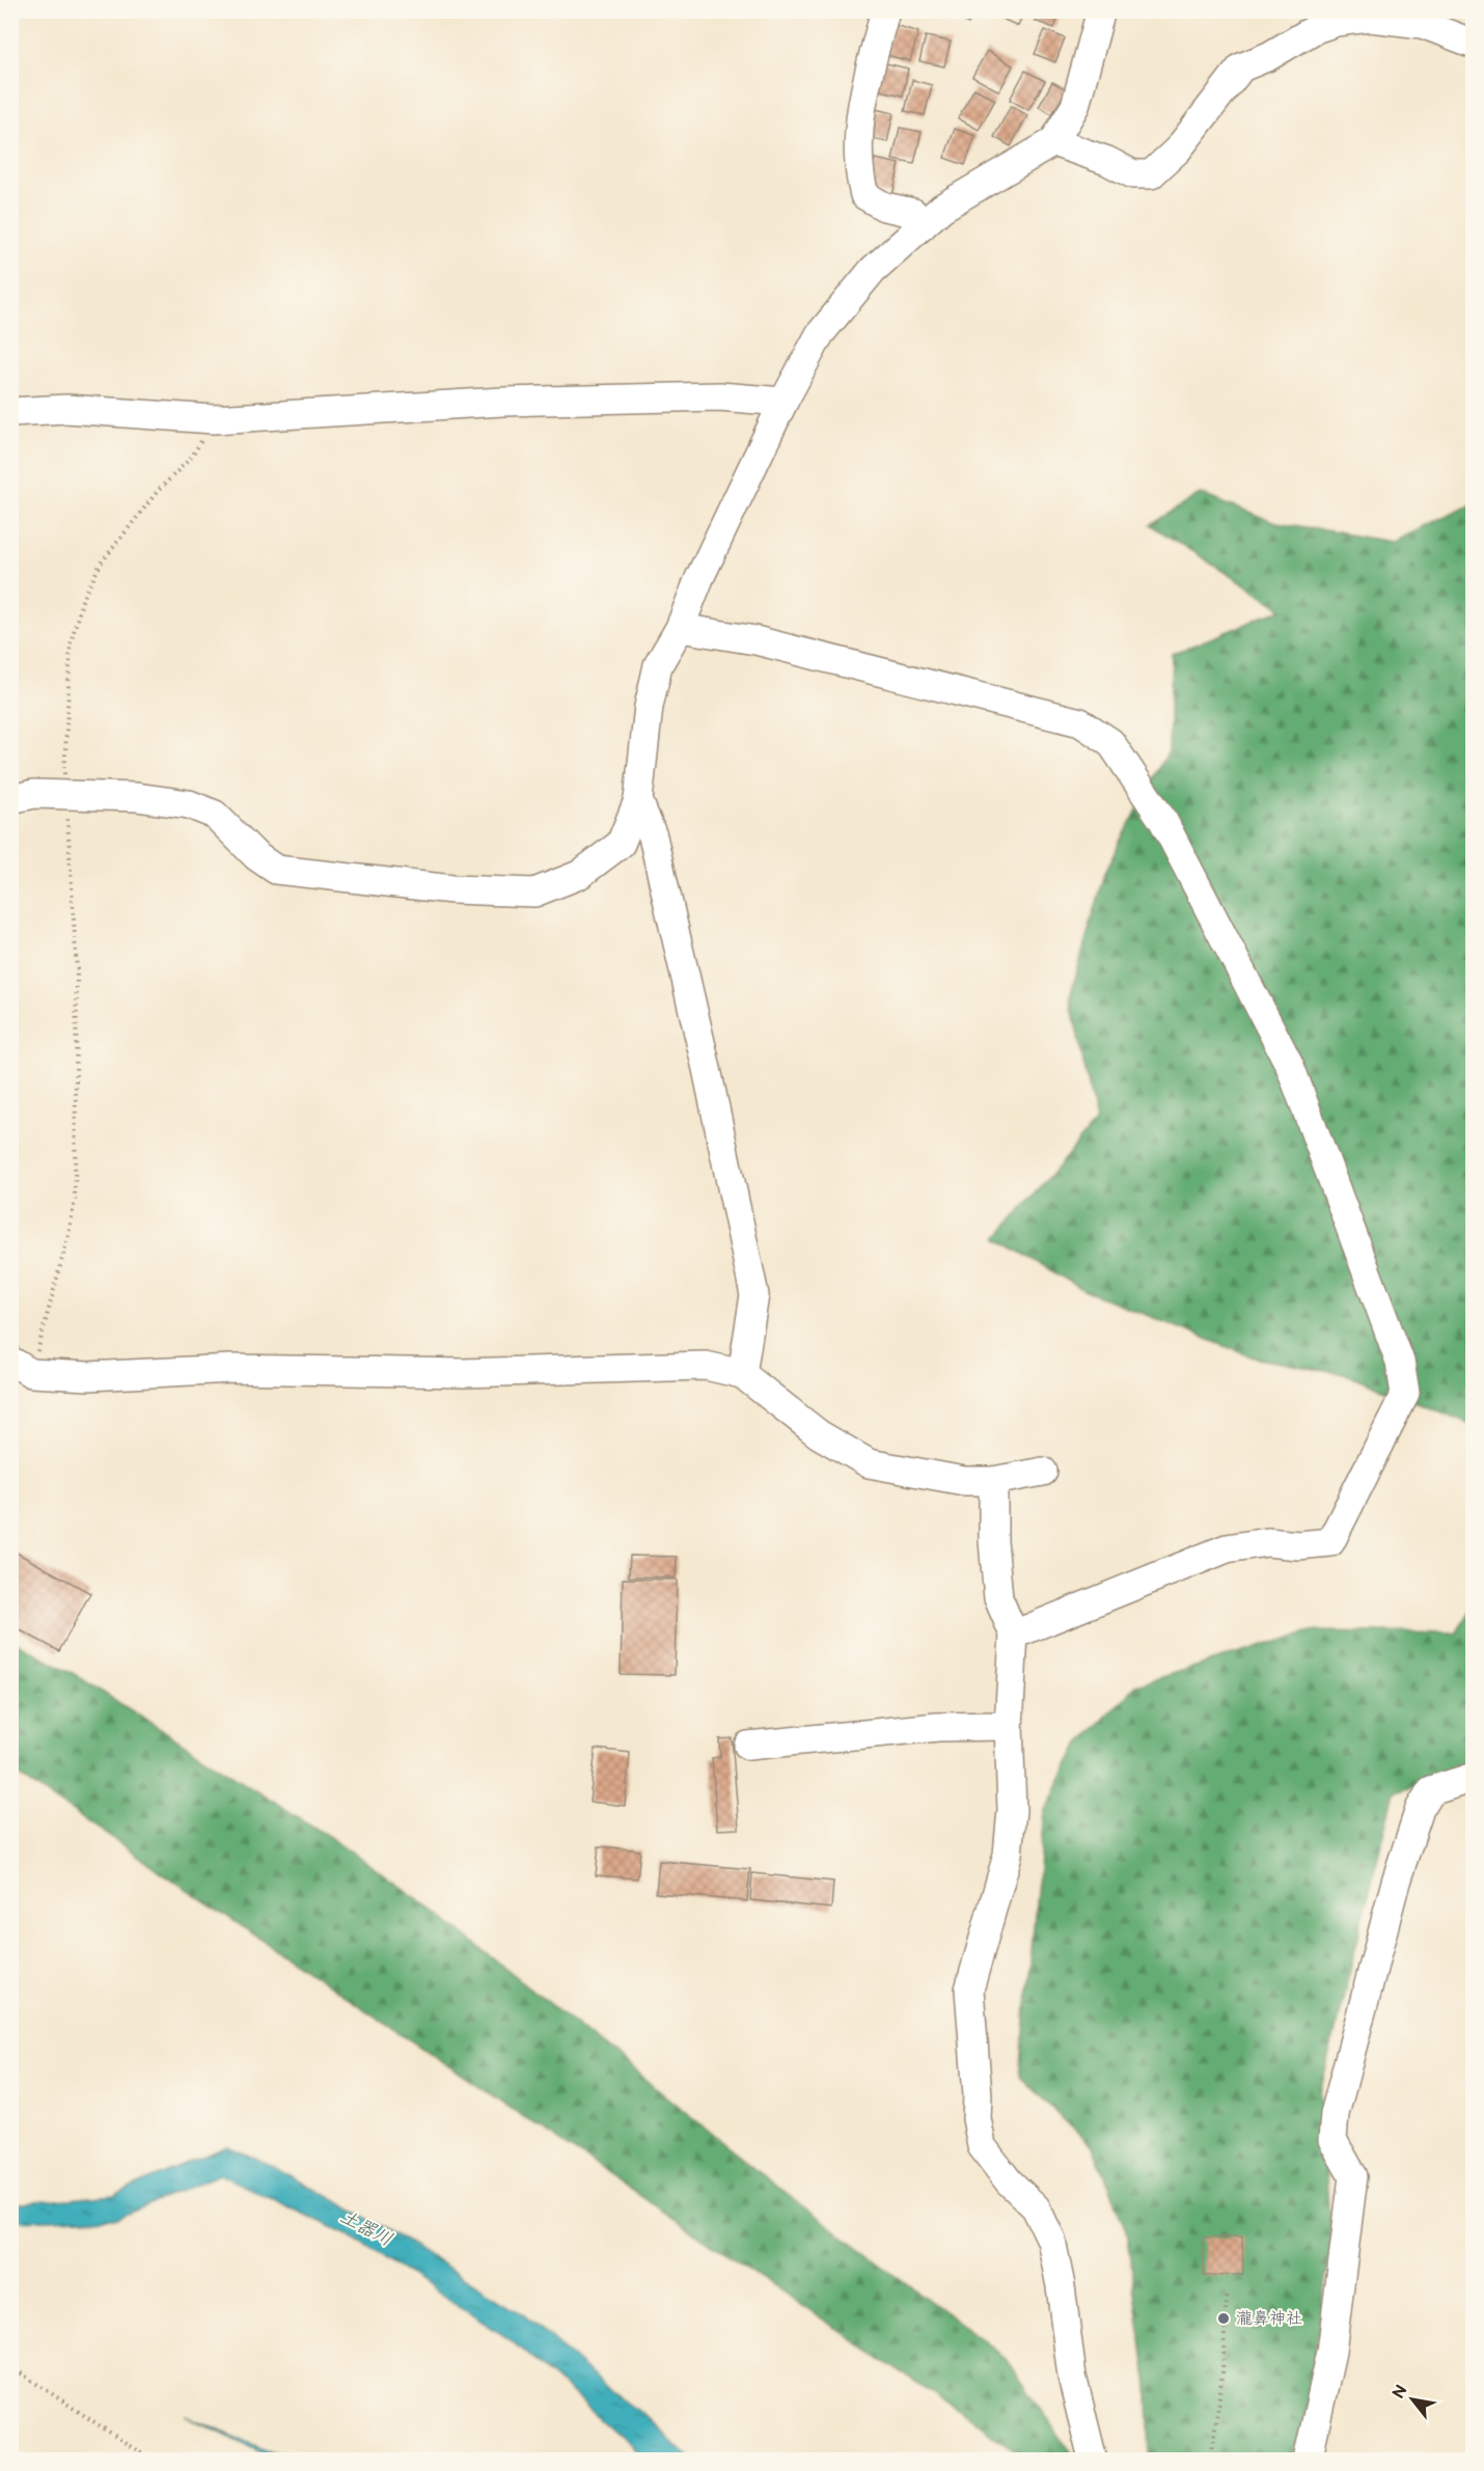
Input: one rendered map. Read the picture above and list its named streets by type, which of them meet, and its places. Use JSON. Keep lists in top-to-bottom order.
{
  "water": ["土器川"],
  "places": ["瀧鼻神社"],
  "north": "top left"
}
